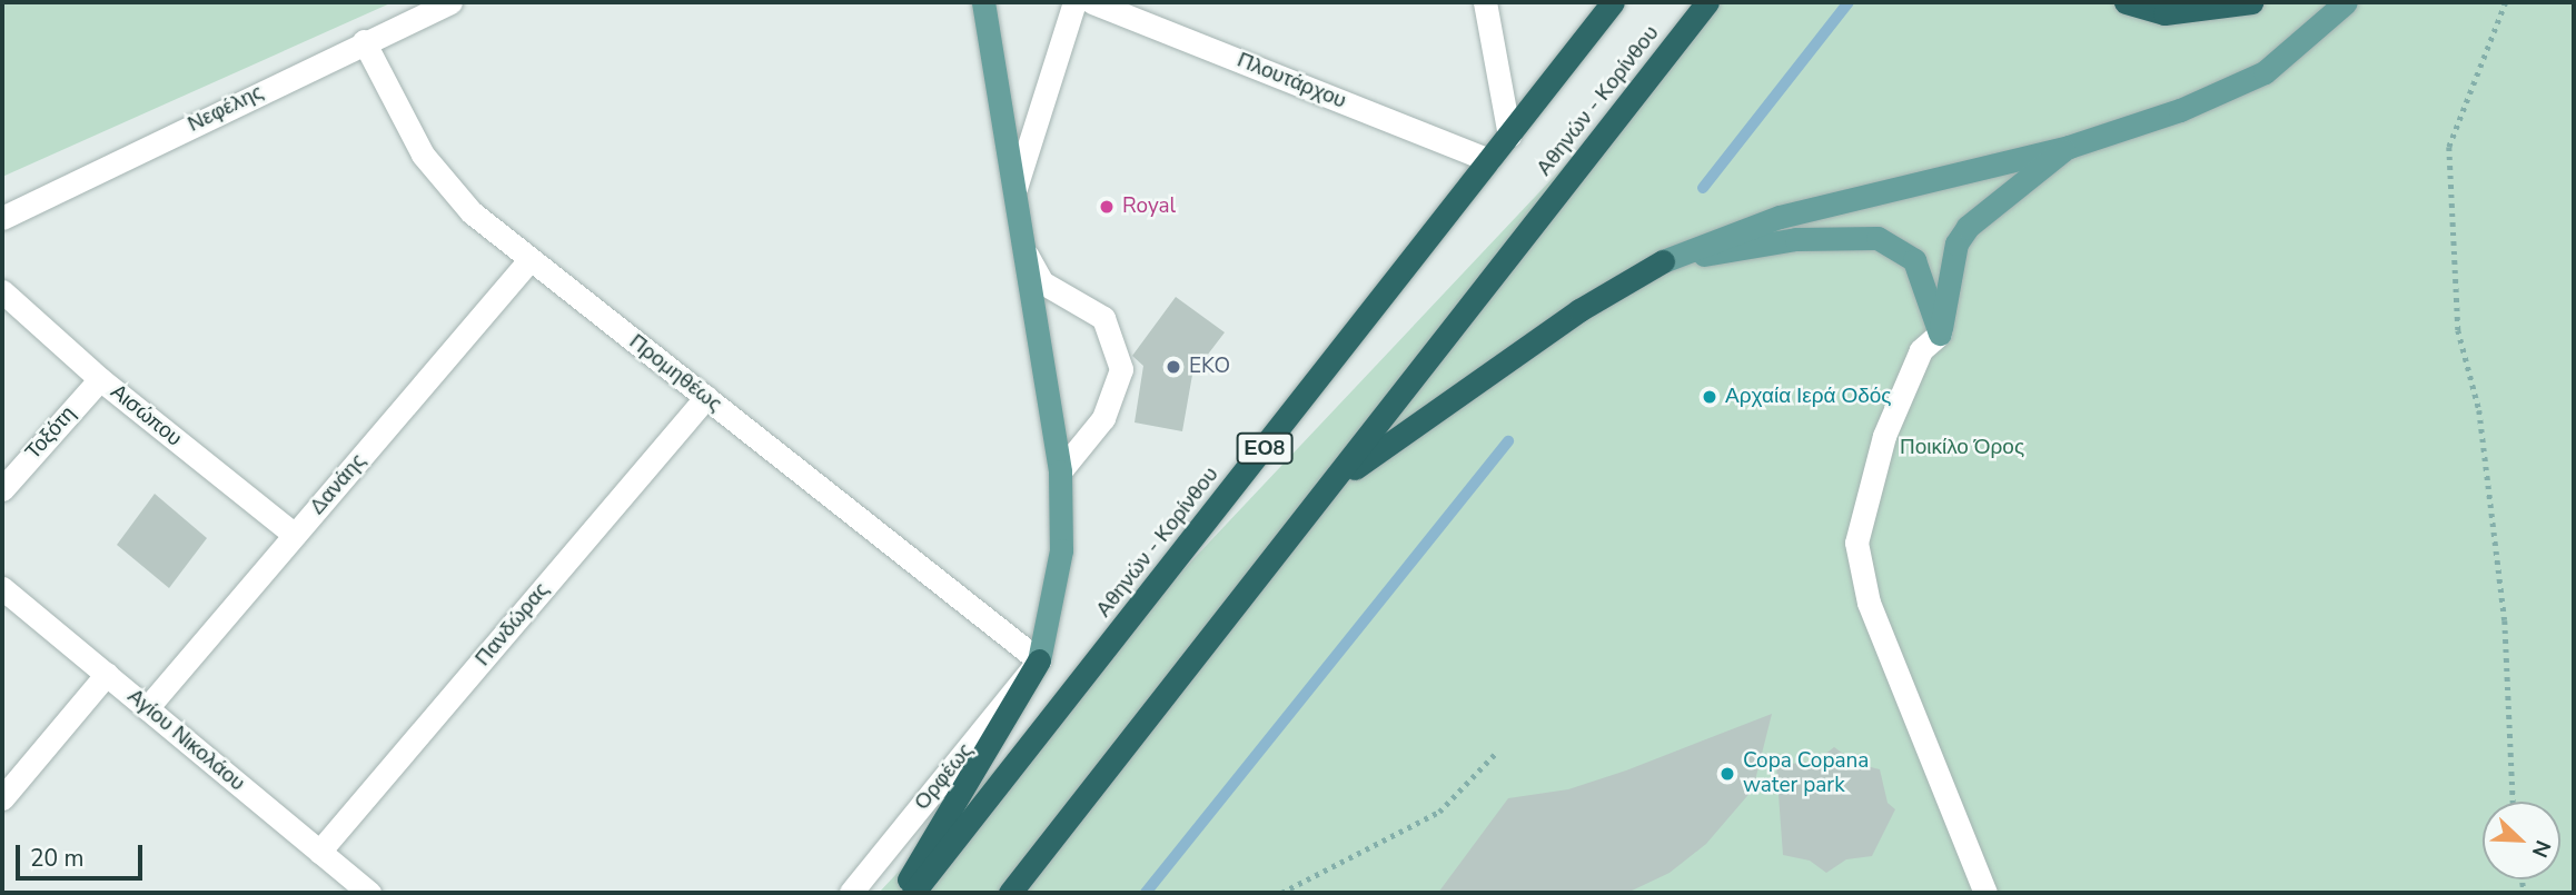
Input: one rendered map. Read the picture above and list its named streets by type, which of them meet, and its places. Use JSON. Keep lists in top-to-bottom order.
{
  "streets": {
    "highway": ["Αθηνών - Κορίνθου", "ΕΟ8"],
    "street": [
      "Πλουτάρχου",
      "Νεφέλης",
      "Προμηθέως",
      "Αισώπου",
      "Τοξότη",
      "Δανάης",
      "Πανδώρας",
      "Αγίου Νικολάου",
      "Ορφέως"
    ]
  },
  "crossings": [
    ["Πλουτάρχου", "Αθηνών - Κορίνθου"],
    ["Νεφέλης", "Προμηθέως"],
    ["Προμηθέως", "Δανάης"],
    ["Προμηθέως", "Πανδώρας"],
    ["Προμηθέως", "Ορφέως"],
    ["Αισώπου", "Τοξότη"],
    ["Αισώπου", "Δανάης"],
    ["Δανάης", "Αγίου Νικολάου"],
    ["Πανδώρας", "Αγίου Νικολάου"]
  ],
  "parks": ["Ποικίλο Όρος"],
  "places": [
    "Royal",
    "EKO",
    "Αρχαία Ιερά Οδός",
    "Copa Copana water park"
  ],
  "scale_bar": "20 m",
  "north": "bottom right"
}
